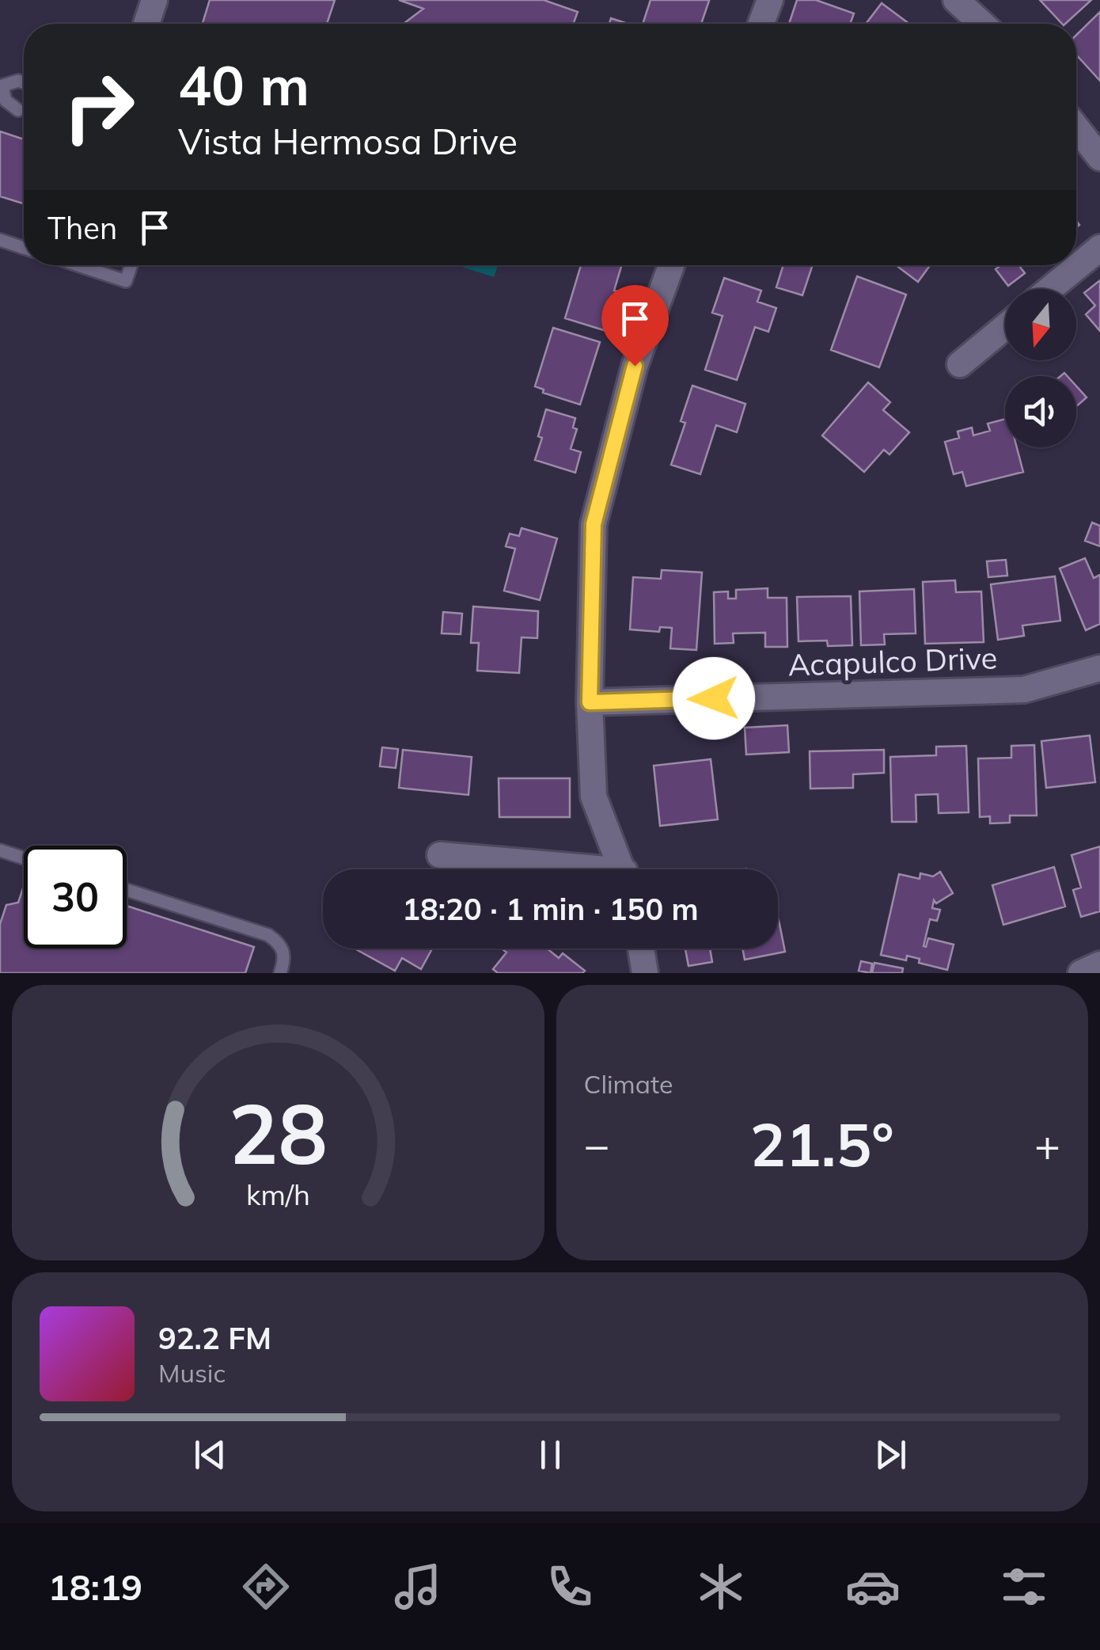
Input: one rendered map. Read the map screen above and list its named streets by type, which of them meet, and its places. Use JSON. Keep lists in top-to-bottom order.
{
  "streets": {
    "street": ["Acapulco Drive"]
  },
  "north": "bottom",
  "page": {
    "turn": ["40 m", "Vista Hermosa Drive"],
    "then": "Then",
    "limit": "30",
    "trip": "18:20 · 1 min · 150 m",
    "tile": "Climate",
    "heat": ["−", "21.5°", "+"],
    "song": ["92.2 FM", "Music"],
    "tabs": "18:19",
    "gauge": ["28", "km/h"]
  }
}
